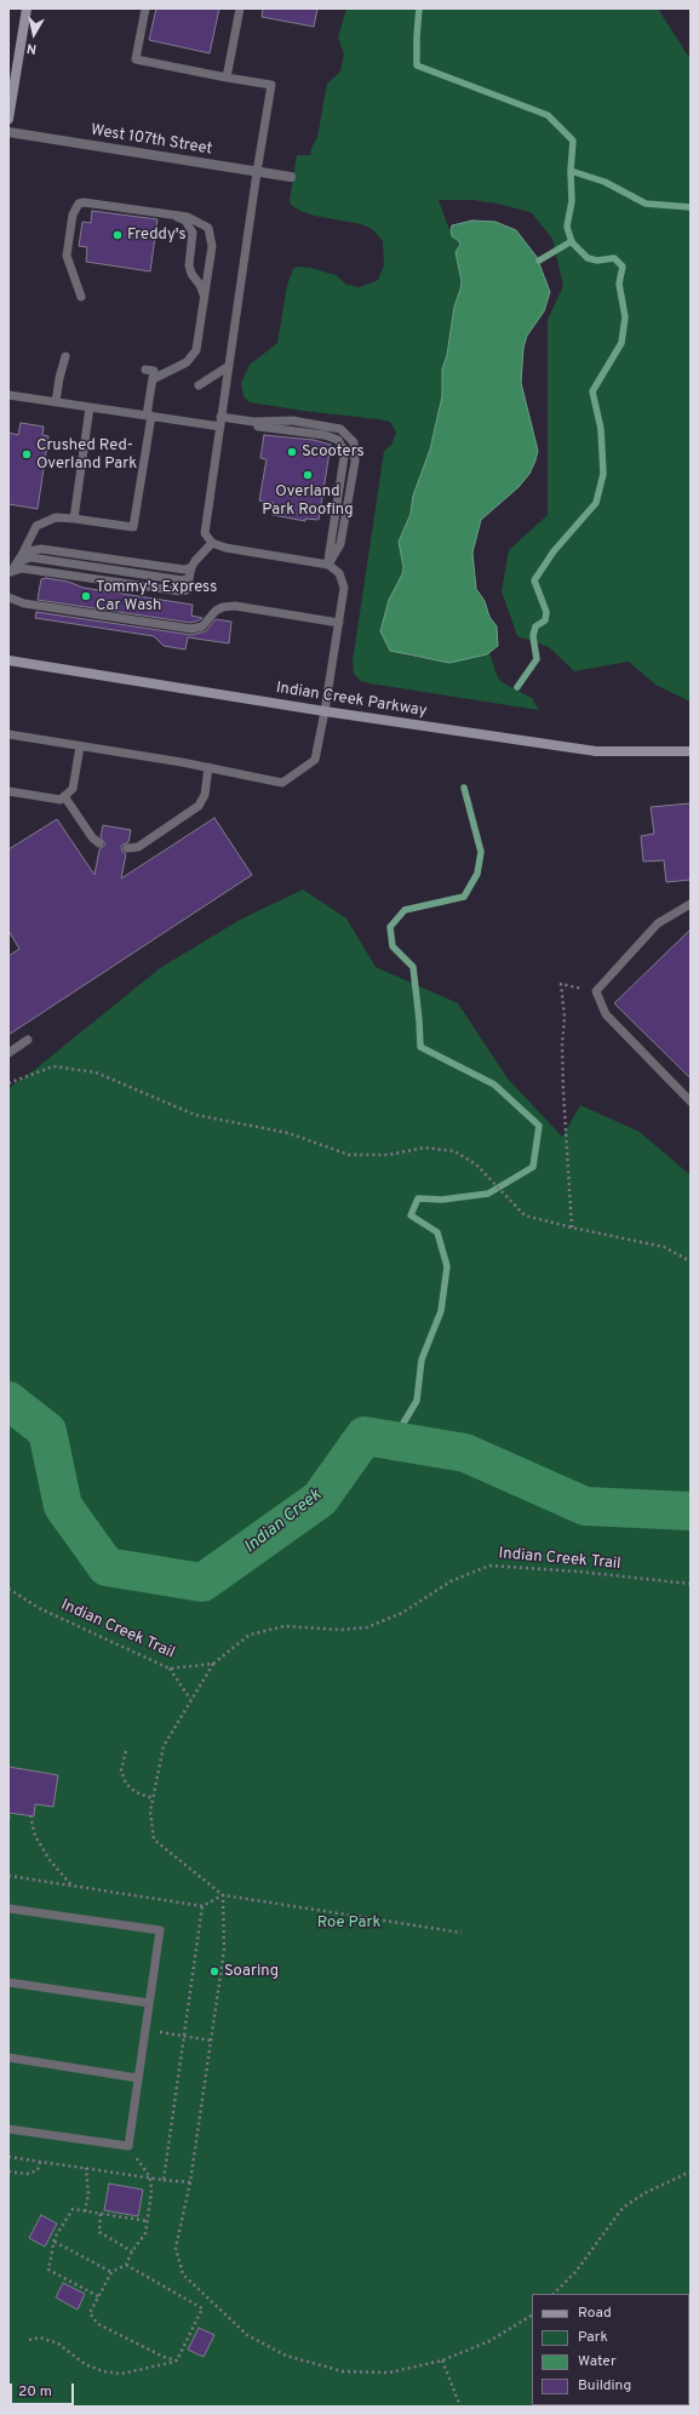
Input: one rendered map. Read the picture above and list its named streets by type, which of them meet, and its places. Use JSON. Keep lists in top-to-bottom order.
{
  "streets": {
    "street": ["West 107th Street", "Indian Creek Parkway"],
    "path": ["Indian Creek Trail"]
  },
  "water": ["Indian Creek"],
  "parks": ["Roe Park"],
  "places": [
    "Freddy's",
    "Scooters",
    "Crushed Red- Overland Park",
    "Overland Park Roofing",
    "Tommy's Express Car Wash",
    "Soaring"
  ],
  "legend": [
    "Road",
    "Park",
    "Water",
    "Building"
  ],
  "scale_bar": "20 m",
  "north": "bottom"
}
